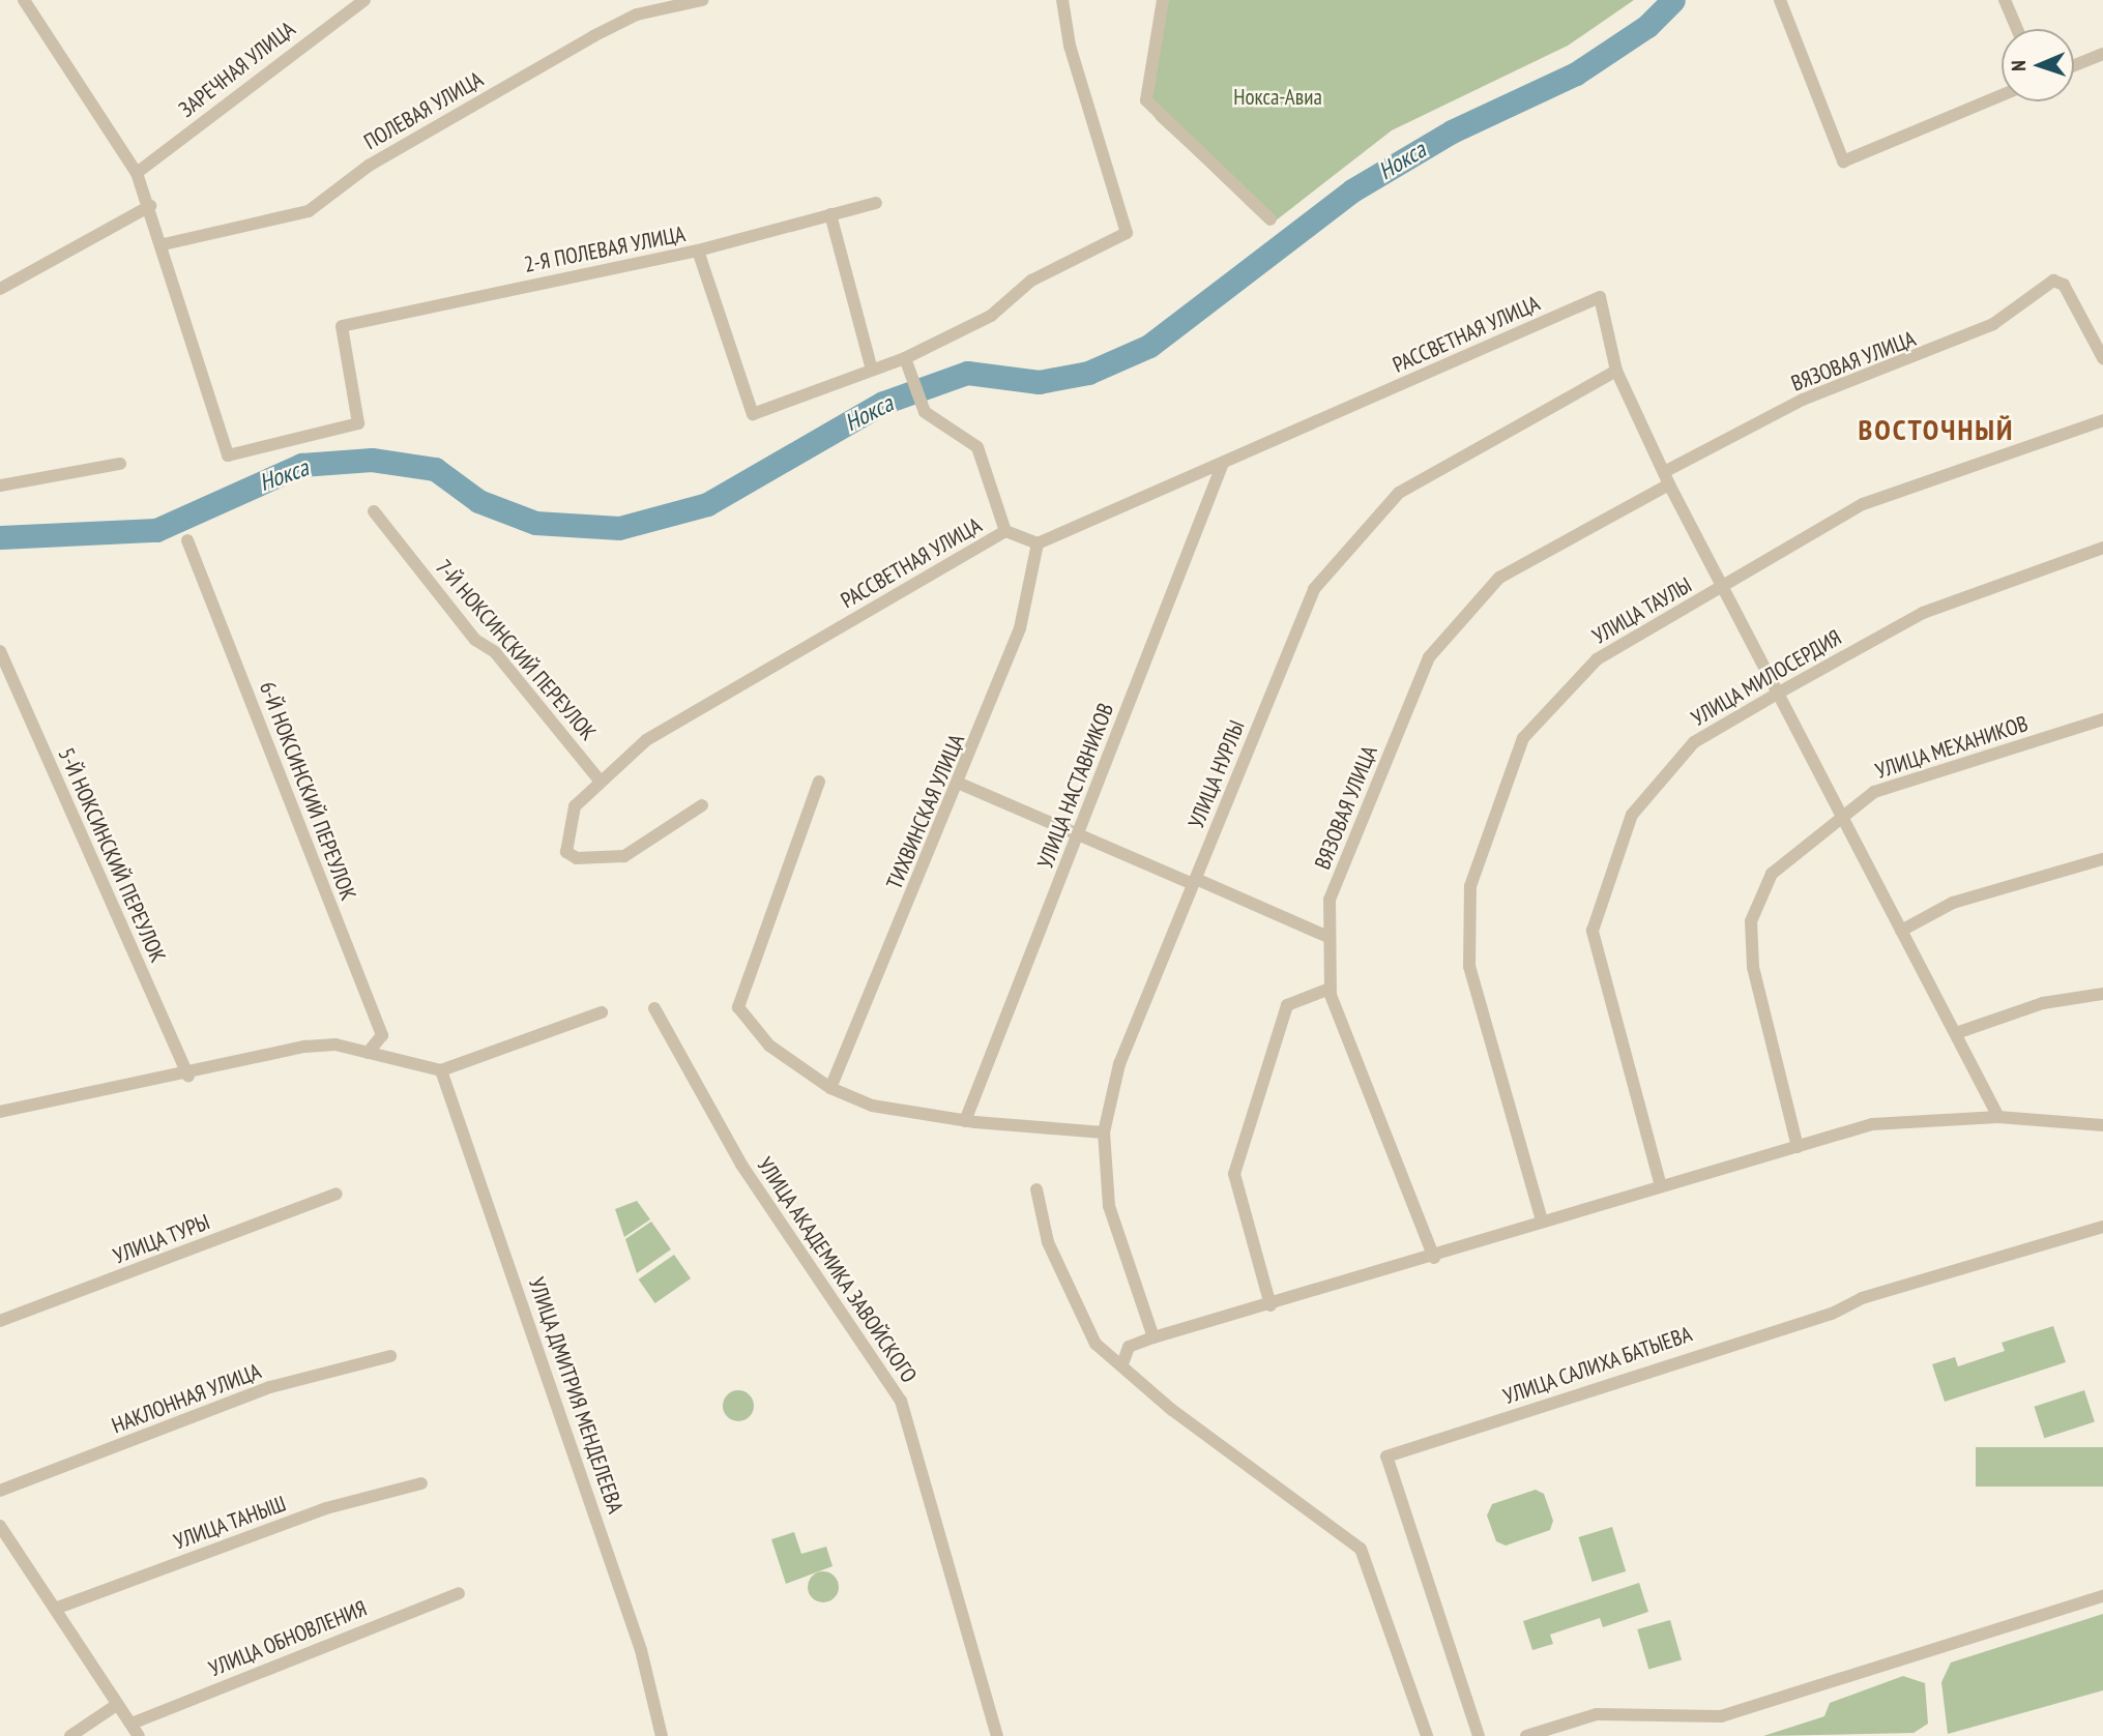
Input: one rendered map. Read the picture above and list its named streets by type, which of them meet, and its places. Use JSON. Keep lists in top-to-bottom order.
{
  "streets": {
    "street": [
      "ЗАРЕЧНАЯ УЛИЦА",
      "ПОЛЕВАЯ УЛИЦА",
      "2-Я ПОЛЕВАЯ УЛИЦА",
      "РАССВЕТНАЯ УЛИЦА",
      "ВЯЗОВАЯ УЛИЦА",
      "УЛИЦА ТАУЛЫ",
      "7-Й НОКСИНСКИЙ ПЕРЕУЛОК",
      "УЛИЦА МИЛОСЕРДИЯ",
      "УЛИЦА МЕХАНИКОВ",
      "УЛИЦА НУРЛЫ",
      "УЛИЦА НАСТАВНИКОВ",
      "6-Й НОКСИНСКИЙ ПЕРЕУЛОК",
      "ТИХВИНСКАЯ УЛИЦА",
      "5-Й НОКСИНСКИЙ ПЕРЕУЛОК",
      "УЛИЦА ТУРЫ",
      "УЛИЦА АКАДЕМИКА ЗАВОЙСКОГО",
      "УЛИЦА САЛИХА БАТЫЕВА",
      "УЛИЦА ДМИТРИЯ МЕНДЕЛЕЕВА",
      "НАКЛОННАЯ УЛИЦА",
      "УЛИЦА ТАНЫШ",
      "УЛИЦА ОБНОВЛЕНИЯ"
    ]
  },
  "crossings": [
    ["ПОЛЕВАЯ УЛИЦА", "2-Я ПОЛЕВАЯ УЛИЦА"],
    ["РАССВЕТНАЯ УЛИЦА", "7-Й НОКСИНСКИЙ ПЕРЕУЛОК"],
    ["РАССВЕТНАЯ УЛИЦА", "УЛИЦА НУРЛЫ"],
    ["РАССВЕТНАЯ УЛИЦА", "УЛИЦА НАСТАВНИКОВ"],
    ["РАССВЕТНАЯ УЛИЦА", "ТИХВИНСКАЯ УЛИЦА"]
  ],
  "districts": ["ВОСТОЧНЫЙ"],
  "water": ["Нокса"],
  "parks": ["Нокса-Авиа"],
  "north": "left"
}
